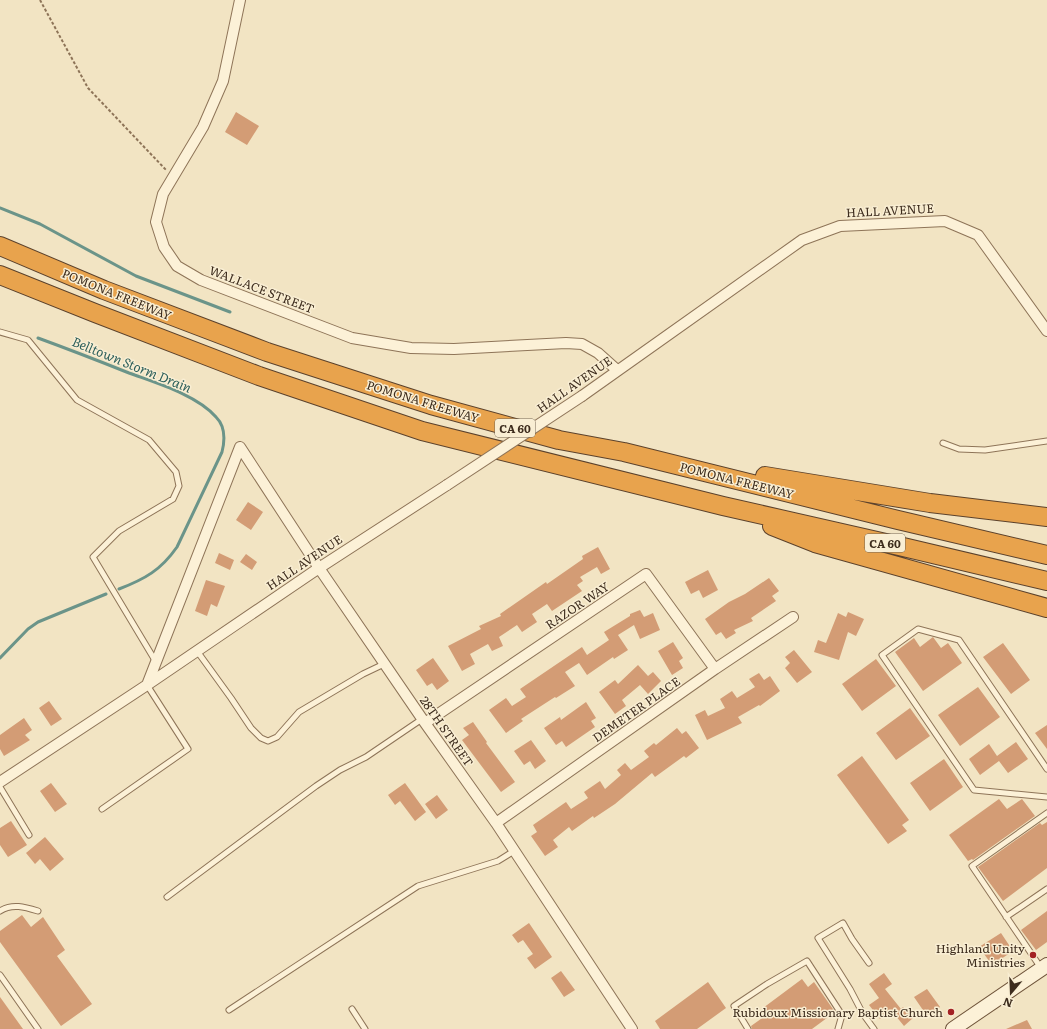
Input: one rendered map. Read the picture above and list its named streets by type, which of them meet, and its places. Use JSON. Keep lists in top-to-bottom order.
{
  "streets": {
    "highway": ["POMONA FREEWAY", "CA 60"],
    "street": [
      "HALL AVENUE",
      "WALLACE STREET",
      "RAZOR WAY",
      "DEMETER PLACE",
      "28TH STREET"
    ]
  },
  "crossings": [
    ["HALL AVENUE", "WALLACE STREET"],
    ["HALL AVENUE", "28TH STREET"],
    ["RAZOR WAY", "DEMETER PLACE"],
    ["RAZOR WAY", "28TH STREET"],
    ["DEMETER PLACE", "28TH STREET"]
  ],
  "water": ["Belltown Storm Drain"],
  "places": ["Highland Unity Ministries", "Rubidoux Missionary Baptist Church"],
  "north": "bottom"
}
